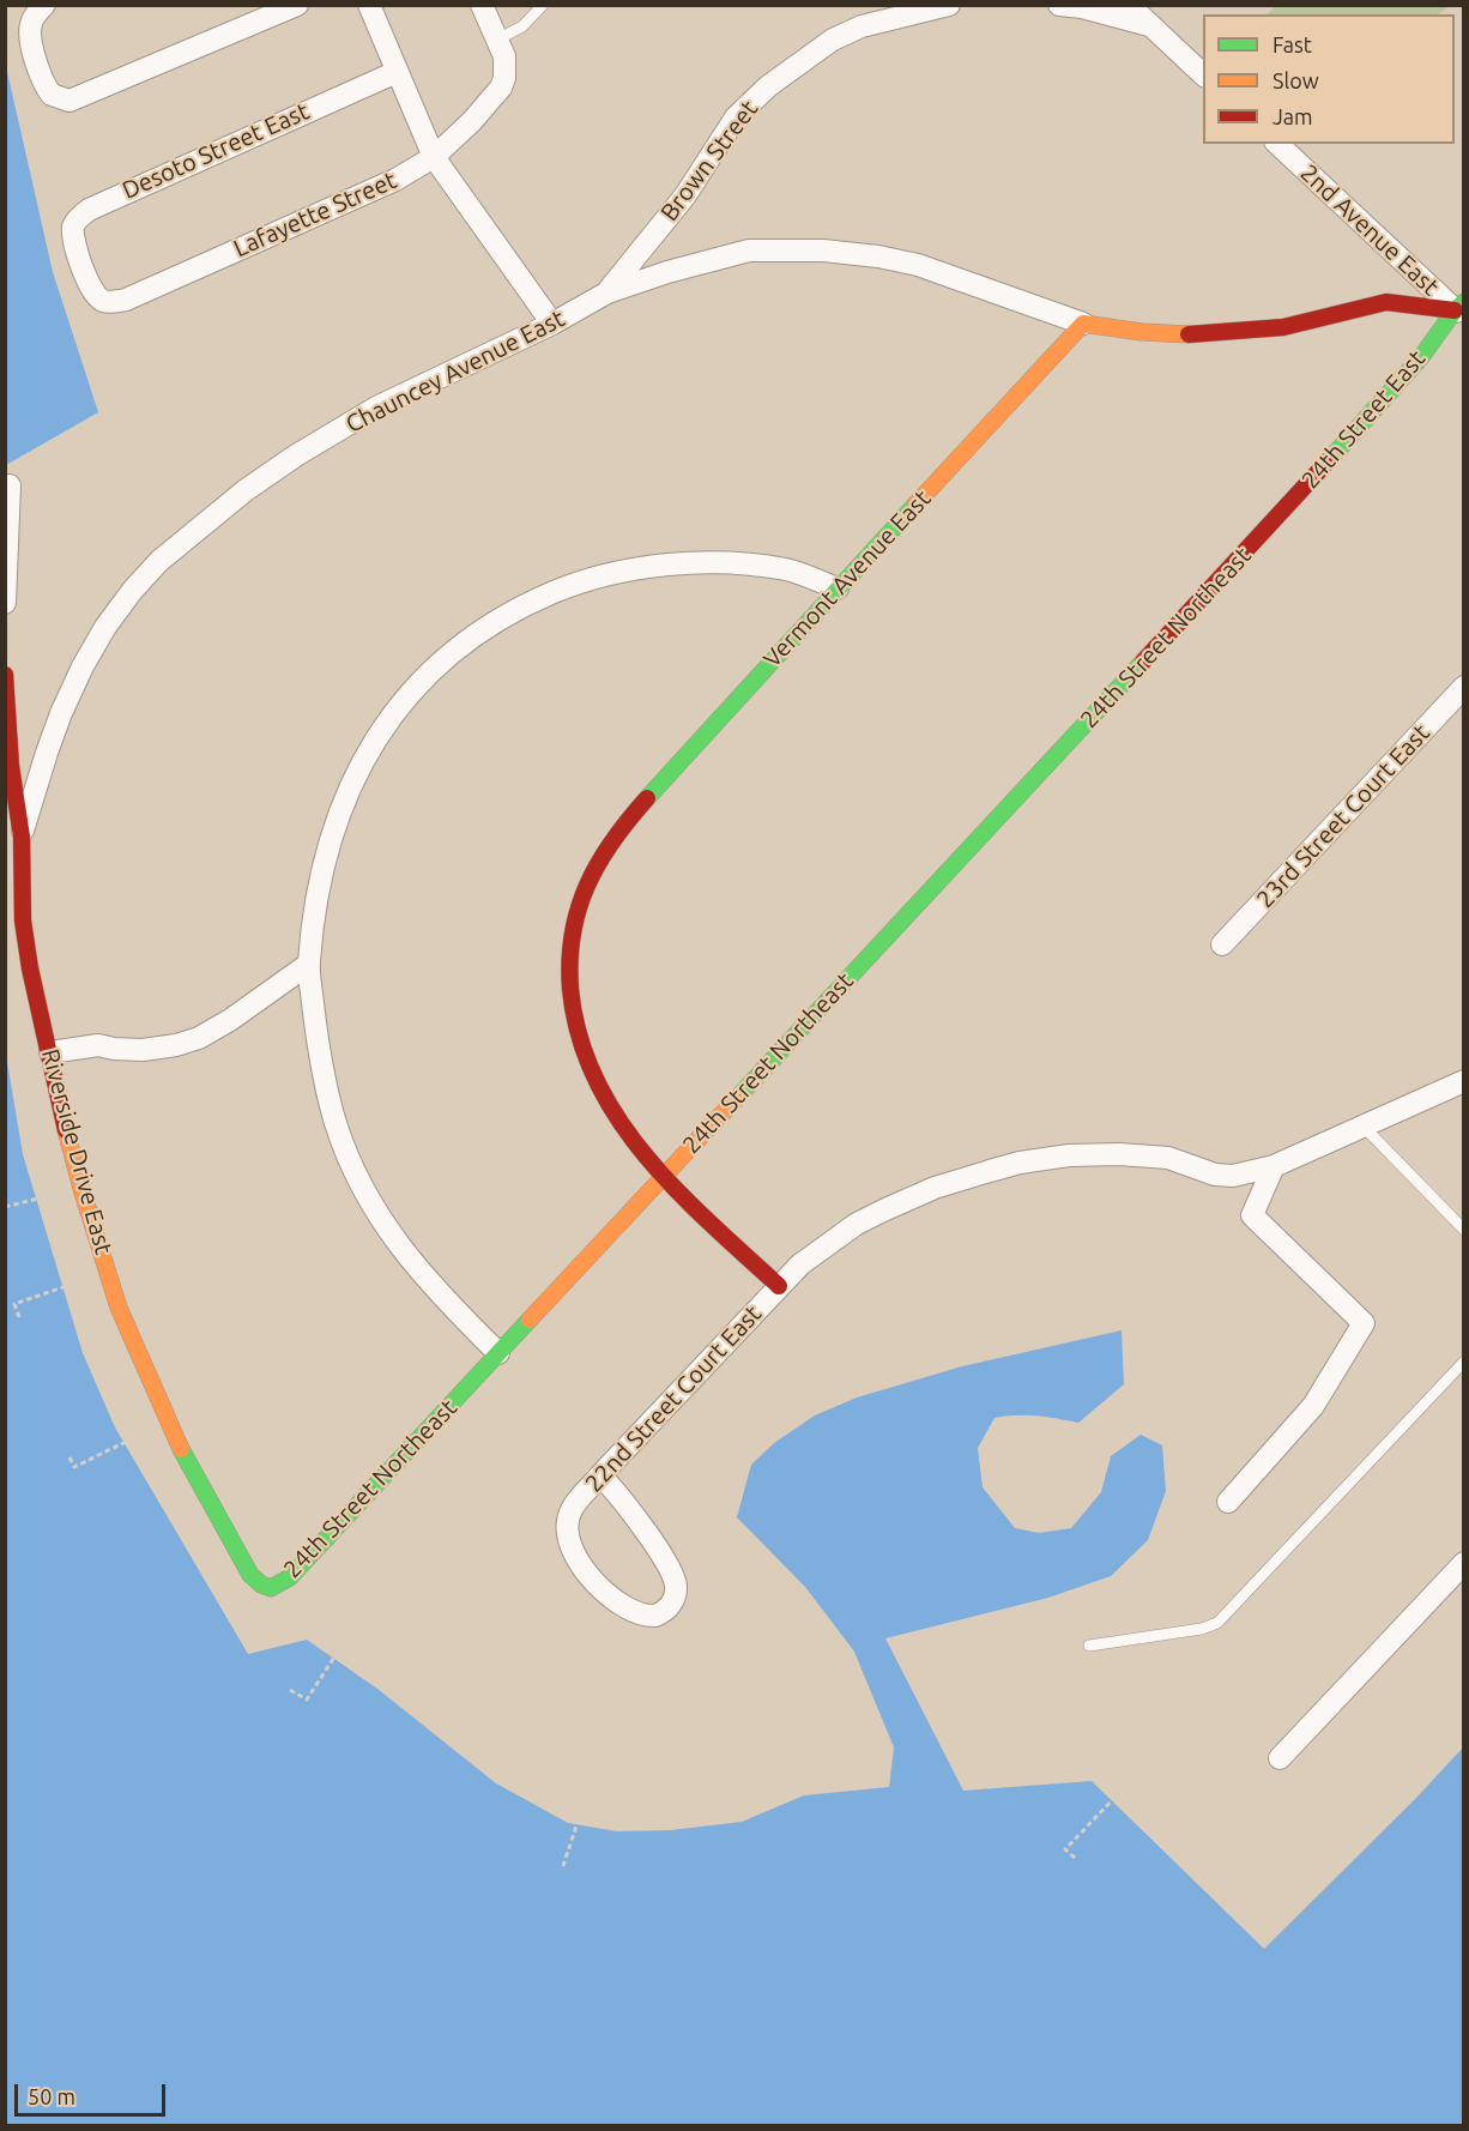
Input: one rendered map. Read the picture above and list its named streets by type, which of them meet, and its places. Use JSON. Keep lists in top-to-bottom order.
{
  "streets": {
    "street": [
      "Desoto Street East",
      "Brown Street",
      "Lafayette Street",
      "2nd Avenue East",
      "Chauncey Avenue East",
      "24th Street East",
      "Vermont Avenue East",
      "24th Street Northeast",
      "23rd Street Court East",
      "Riverside Drive East",
      "22nd Street Court East"
    ]
  },
  "crossings": [
    ["Desoto Street East", "Lafayette Street"],
    ["Brown Street", "Chauncey Avenue East"],
    ["2nd Avenue East", "24th Street East"],
    ["Chauncey Avenue East", "Vermont Avenue East"],
    ["Chauncey Avenue East", "Riverside Drive East"],
    ["24th Street East", "24th Street Northeast"],
    ["Vermont Avenue East", "24th Street Northeast"],
    ["Vermont Avenue East", "22nd Street Court East"],
    ["24th Street Northeast", "Riverside Drive East"]
  ],
  "legend": ["Fast", "Slow", "Jam"],
  "scale_bar": "50 m"
}
